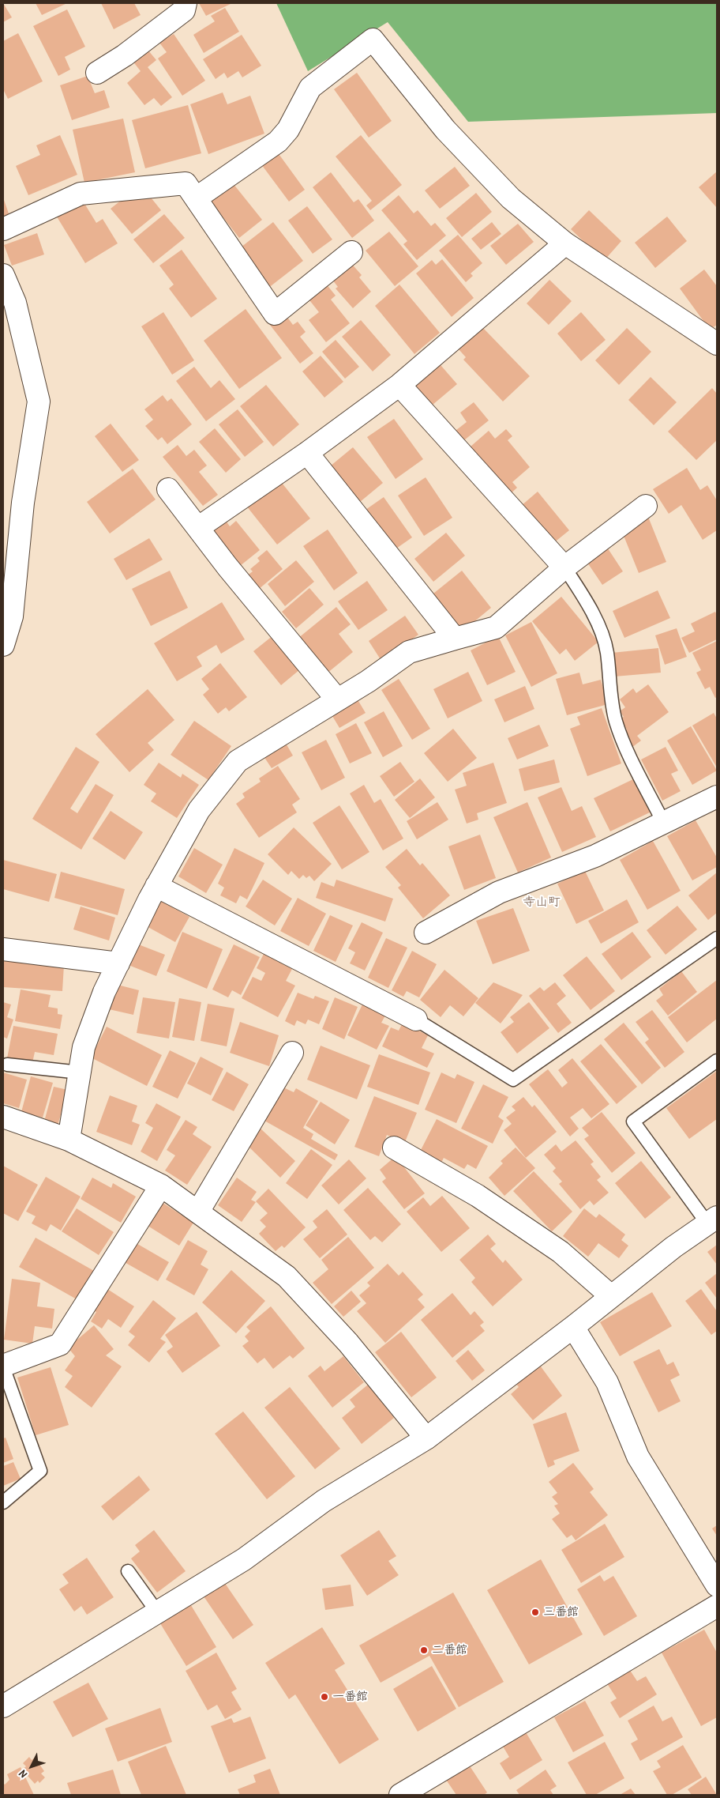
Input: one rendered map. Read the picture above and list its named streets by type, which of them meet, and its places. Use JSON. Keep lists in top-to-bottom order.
{
  "districts": ["寺山町"],
  "places": ["三番館", "二番館", "一番館"],
  "north": "bottom left"
}
